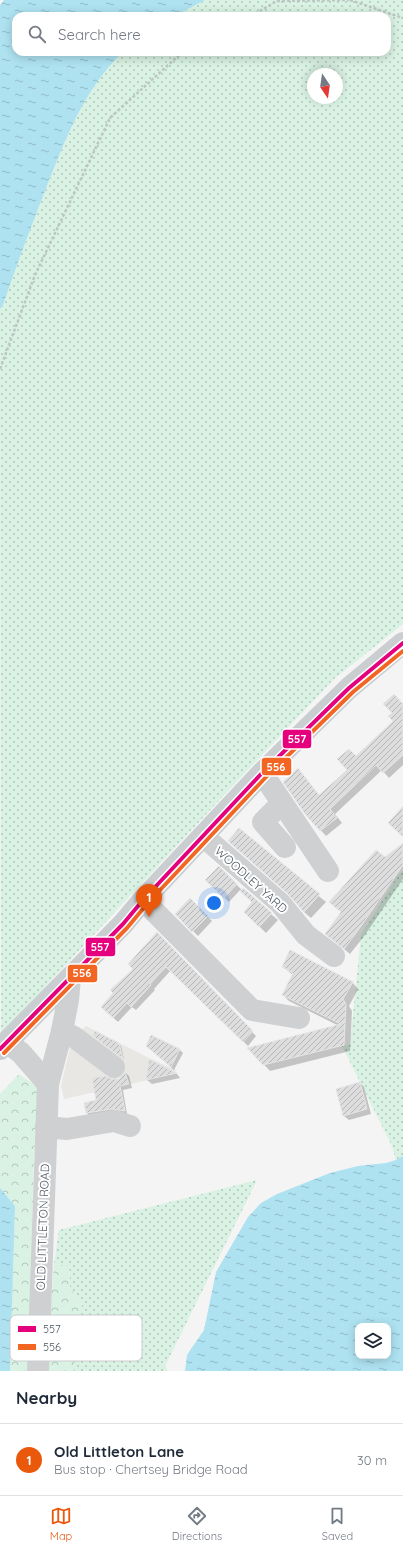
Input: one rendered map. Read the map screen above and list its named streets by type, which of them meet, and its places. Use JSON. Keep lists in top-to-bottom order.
{
  "streets": {
    "lane": ["WOODLEY YARD", "OLD LITTLETON ROAD"]
  },
  "lines": ["transit line 557", "transit line 556"],
  "legend": ["557", "556"],
  "north": "bottom",
  "page": {
    "search": "Search here",
    "pins": "1",
    "heading": "Nearby",
    "list": [
      {
        "mark": "1",
        "name": "Old Littleton Lane",
        "note": "Bus stop · Chertsey Bridge Road",
        "value": "30 m"
      }
    ],
    "nav": ["Map", "Directions", "Saved"]
  }
}
